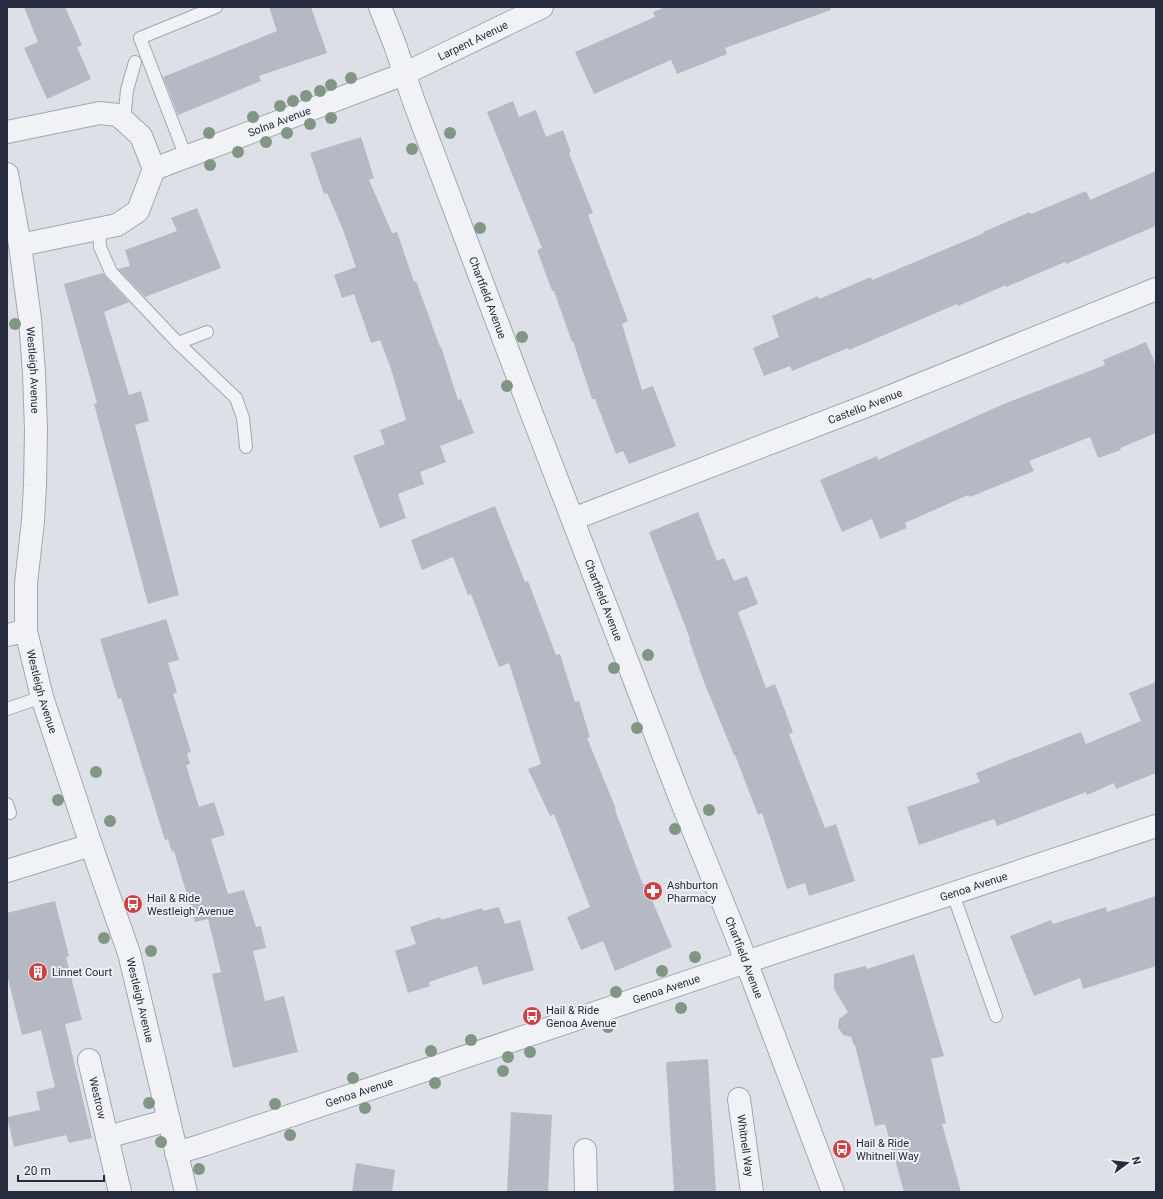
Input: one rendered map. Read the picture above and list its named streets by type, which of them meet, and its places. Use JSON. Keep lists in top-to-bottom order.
{
  "streets": {
    "street": [
      "Larpent Avenue",
      "Solna Avenue",
      "Chartfield Avenue",
      "Westleigh Avenue",
      "Castello Avenue",
      "Genoa Avenue",
      "Westrow",
      "Whitnell Way"
    ]
  },
  "crossings": [
    ["Larpent Avenue", "Solna Avenue"],
    ["Larpent Avenue", "Chartfield Avenue"],
    ["Solna Avenue", "Chartfield Avenue"],
    ["Chartfield Avenue", "Castello Avenue"],
    ["Chartfield Avenue", "Genoa Avenue"],
    ["Westleigh Avenue", "Genoa Avenue"]
  ],
  "places": {
    "pharmacy": ["Ashburton Pharmacy"],
    "bus stop": ["Hail & Ride Westleigh Avenue", "Hail & Ride Genoa Avenue", "Hail & Ride Whitnell Way"],
    "building": ["Linnet Court"]
  },
  "scale_bar": "20 m",
  "north": "right"
}
